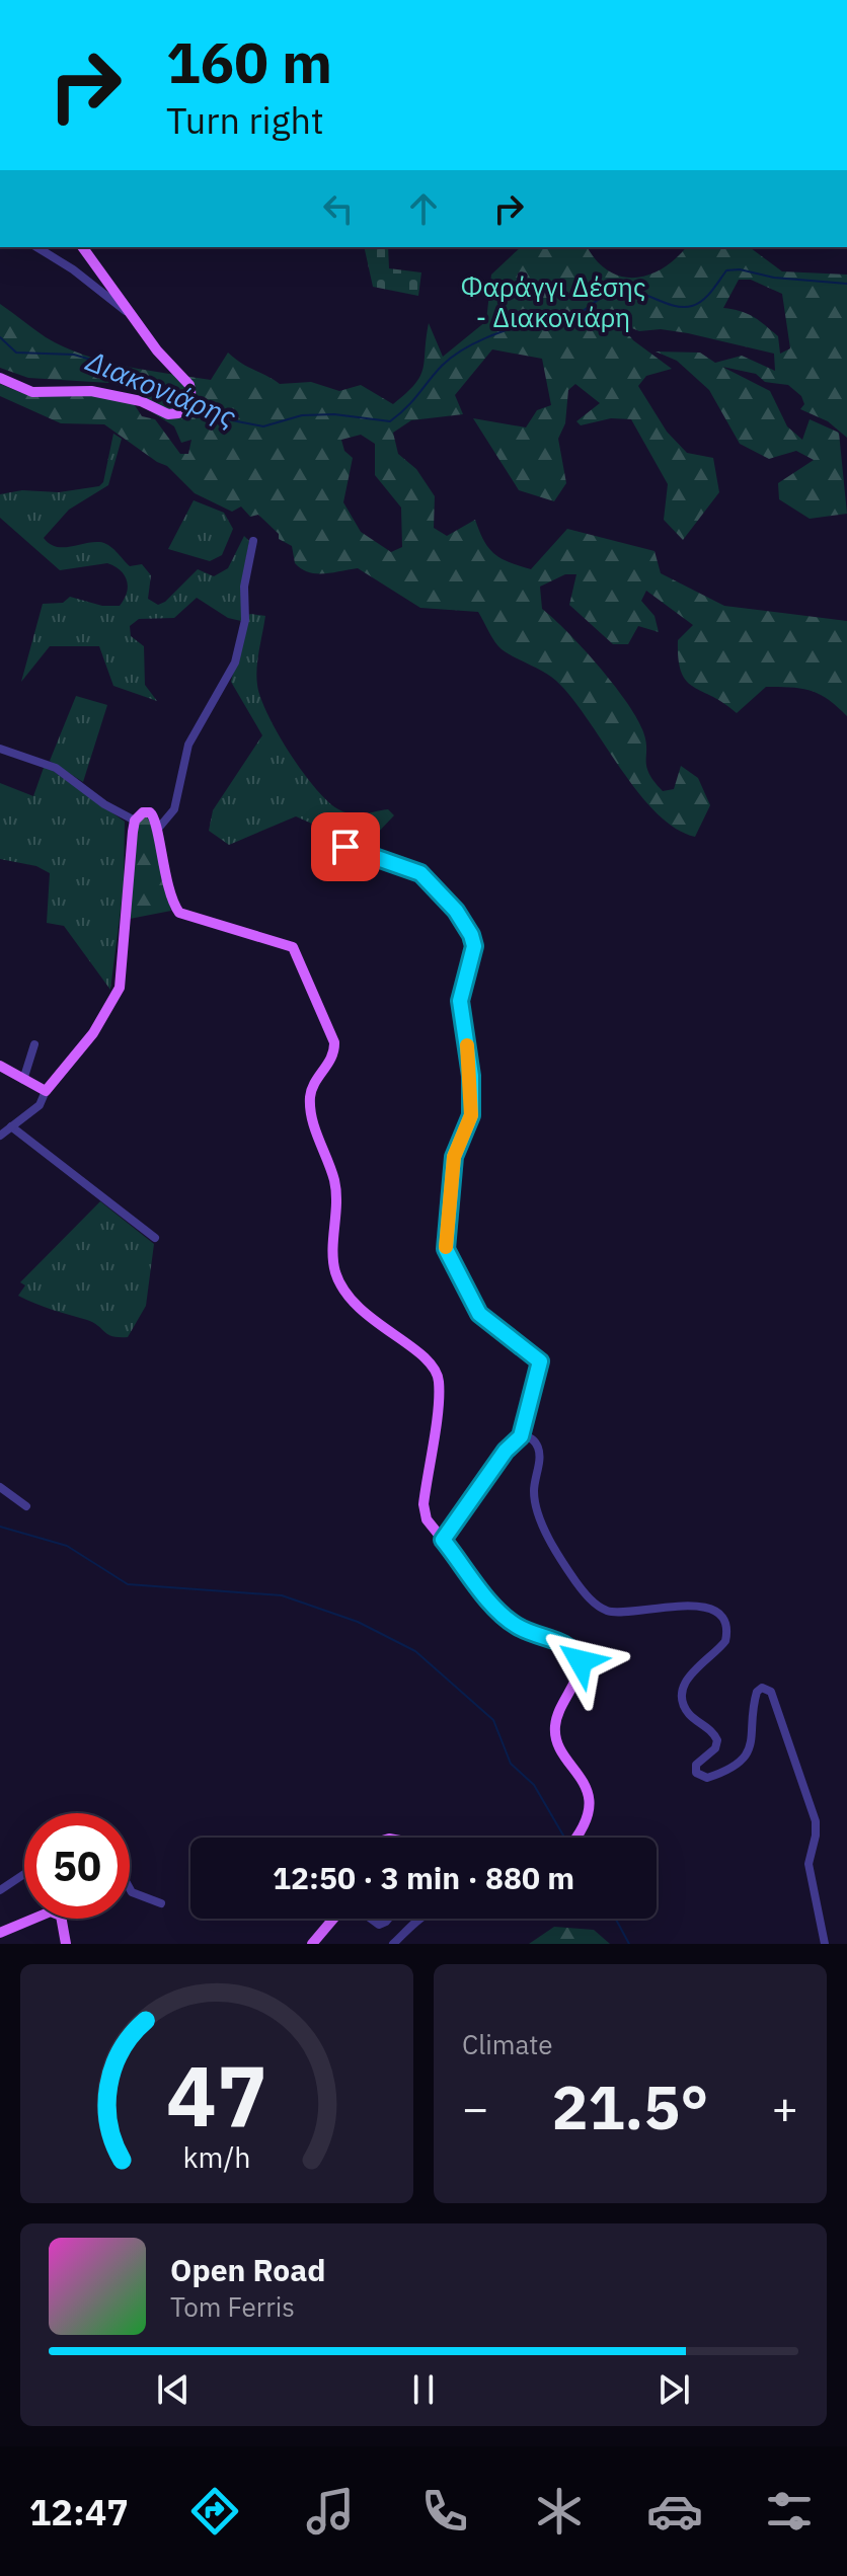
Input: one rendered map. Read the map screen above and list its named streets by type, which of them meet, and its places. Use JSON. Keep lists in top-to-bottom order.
{
  "water": ["Διακονιάρης"],
  "parks": ["Φαράγγι Δέσης - Διακονιάρη"],
  "page": {
    "turn": ["160 m", "Turn right"],
    "limit": "50",
    "trip": "12:50 · 3 min · 880 m",
    "tile": "Climate",
    "heat": ["−", "21.5°", "+"],
    "song": ["Open Road", "Tom Ferris"],
    "tabs": "12:47",
    "gauge": ["47", "km/h"]
  }
}
